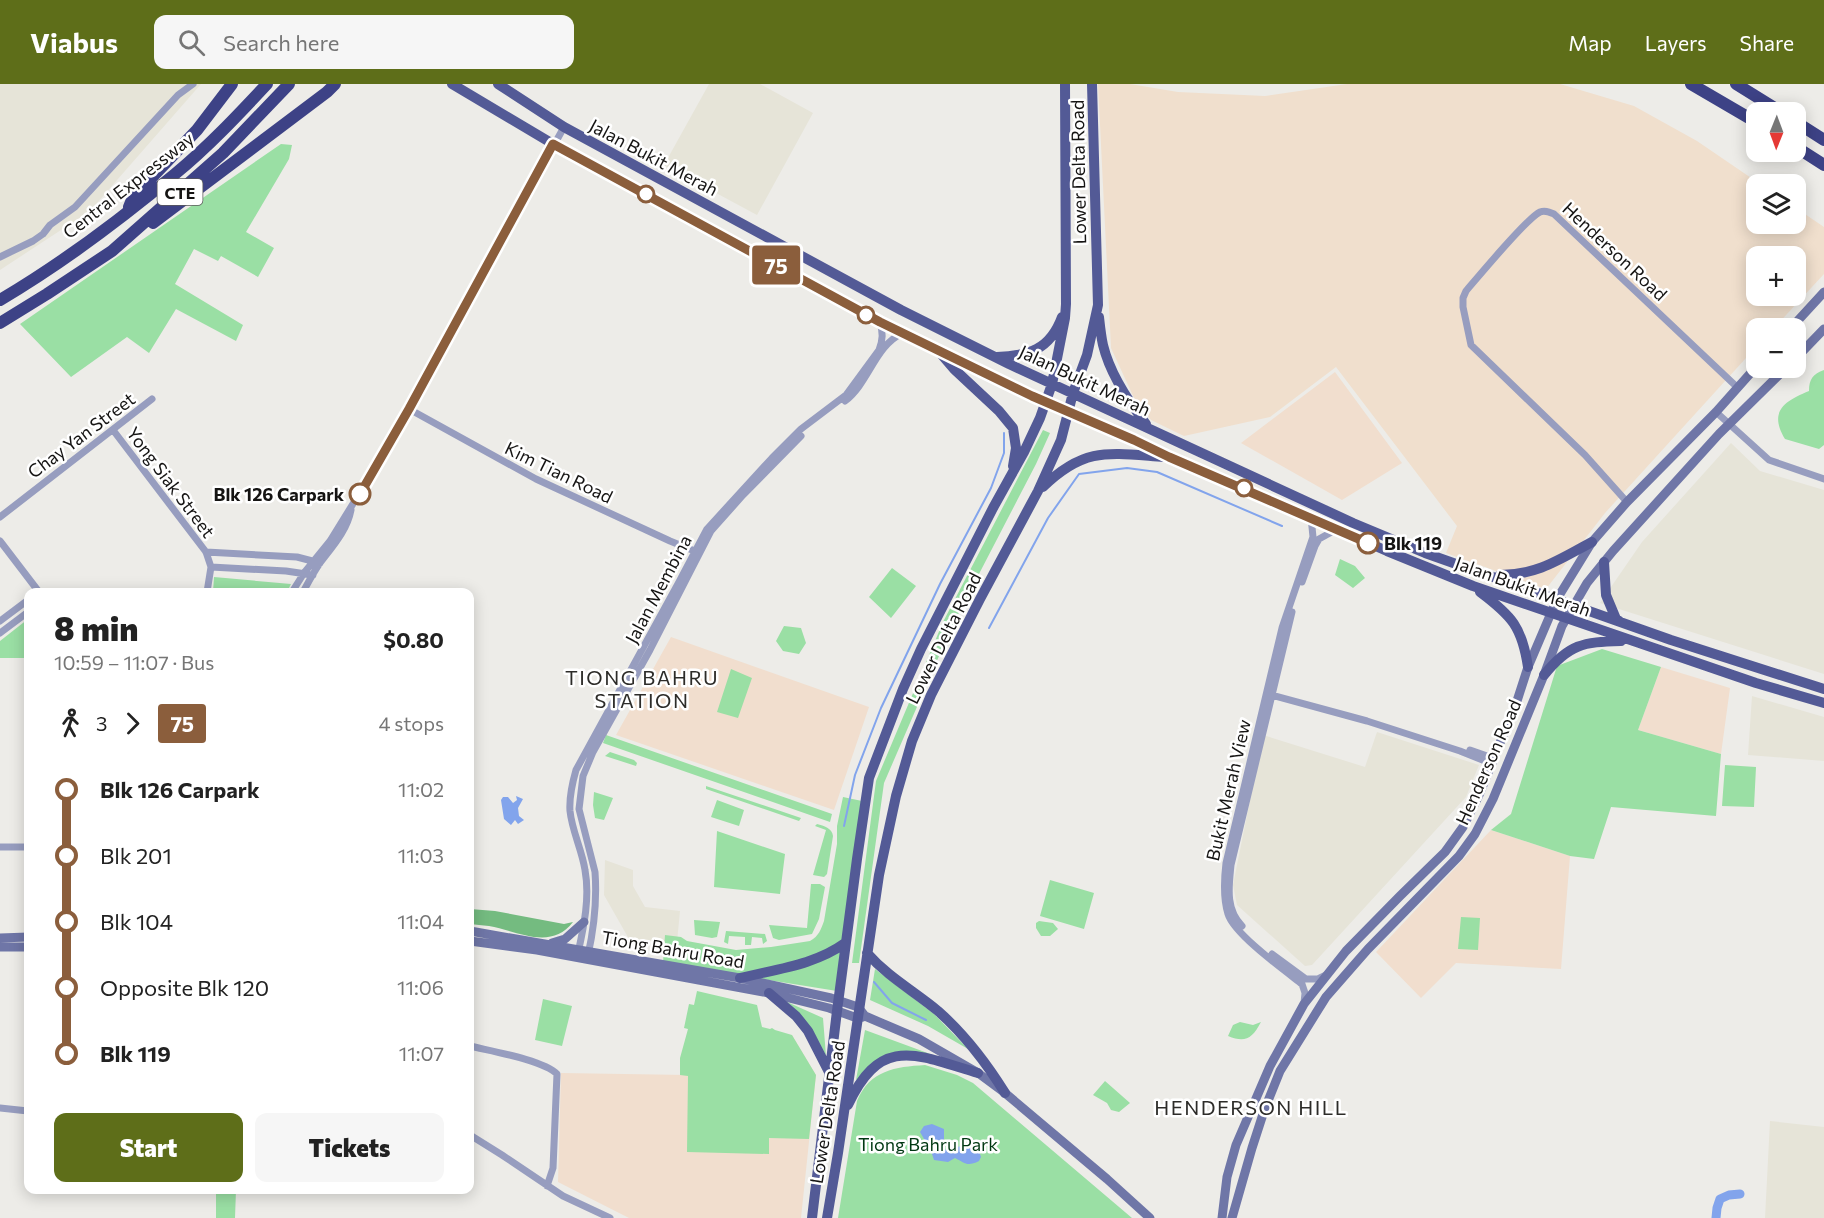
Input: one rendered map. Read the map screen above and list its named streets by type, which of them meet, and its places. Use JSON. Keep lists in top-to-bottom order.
{
  "streets": {
    "highway": ["Central Expressway", "CTE"],
    "main road": [
      "Jalan Bukit Merah",
      "Lower Delta Road",
      "Henderson Road",
      "Tiong Bahru Road"
    ],
    "street": [
      "Chay Yan Street",
      "Kim Tian Road",
      "Yong Siak Street",
      "Jalan Membina",
      "Bukit Merah View"
    ]
  },
  "crossings": [
    ["Jalan Bukit Merah", "Lower Delta Road"],
    ["Jalan Bukit Merah", "Henderson Road"],
    ["Jalan Bukit Merah", "Jalan Membina"],
    ["Jalan Bukit Merah", "Bukit Merah View"],
    ["Lower Delta Road", "Tiong Bahru Road"],
    ["Henderson Road", "Bukit Merah View"],
    ["Chay Yan Street", "Yong Siak Street"],
    ["Kim Tian Road", "Jalan Membina"],
    ["Jalan Membina", "Tiong Bahru Road"]
  ],
  "districts": ["TIONG BAHRU STATION", "HENDERSON HILL"],
  "parks": ["Tiong Bahru Park"],
  "places": ["Blk 126 Carpark", "Blk 119"],
  "lines": ["bus line 75"],
  "north": "bottom",
  "page": {
    "header": "Viabus",
    "search": "Search here",
    "nav": ["Map", "Layers", "Share"],
    "on_map": "75",
    "map_buttons": ["+", "−"],
    "heading": ["8 min", "10:59 – 11:07 · Bus", "$0.80"],
    "legs": ["3", "75", "4 stops"],
    "list": [
      {
        "name": "Blk 126 Carpark",
        "value": "11:02"
      },
      {
        "name": "Blk 201",
        "value": "11:03"
      },
      {
        "name": "Blk 104",
        "value": "11:04"
      },
      {
        "name": "Opposite Blk 120",
        "value": "11:06"
      },
      {
        "name": "Blk 119",
        "value": "11:07"
      }
    ],
    "buttons": ["Start", "Tickets"]
  }
}
